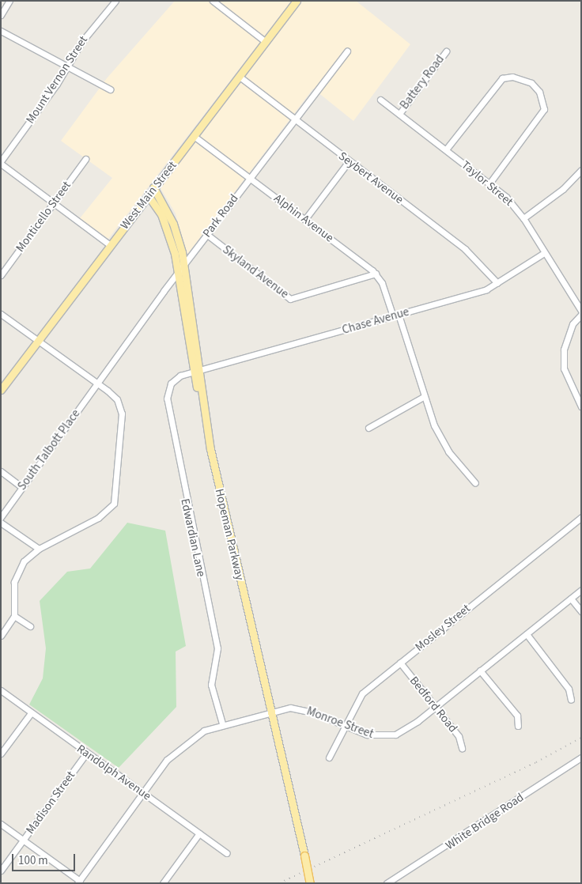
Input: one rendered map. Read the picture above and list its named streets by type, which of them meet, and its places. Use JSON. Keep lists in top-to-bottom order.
{
  "streets": {
    "main road": ["West Main Street", "Hopeman Parkway"],
    "street": [
      "Mount Vernon Street",
      "Battery Road",
      "Seybert Avenue",
      "Taylor Street",
      "Park Road",
      "Monticello Street",
      "Alphin Avenue",
      "Skyland Avenue",
      "Chase Avenue",
      "South Talbott Place",
      "Edwardian Lane",
      "Mosley Street",
      "Bedford Road",
      "Monroe Street",
      "Randolph Avenue",
      "Madison Street",
      "White Bridge Road"
    ]
  },
  "crossings": [
    ["Battery Road", "Taylor Street"],
    ["Seybert Avenue", "West Main Street"],
    ["Seybert Avenue", "Park Road"],
    ["Seybert Avenue", "Chase Avenue"],
    ["Taylor Street", "Chase Avenue"],
    ["West Main Street", "Alphin Avenue"],
    ["Park Road", "Alphin Avenue"],
    ["Park Road", "Skyland Avenue"],
    ["Park Road", "South Talbott Place"],
    ["Alphin Avenue", "Skyland Avenue"],
    ["Chase Avenue", "Hopeman Parkway"],
    ["Chase Avenue", "Edwardian Lane"],
    ["Hopeman Parkway", "Edwardian Lane"],
    ["Hopeman Parkway", "Monroe Street"],
    ["Edwardian Lane", "Monroe Street"],
    ["Mosley Street", "Bedford Road"],
    ["Mosley Street", "Monroe Street"],
    ["Bedford Road", "Monroe Street"],
    ["Monroe Street", "Randolph Avenue"],
    ["Randolph Avenue", "Madison Street"]
  ],
  "scale_bar": "100 m"
}
